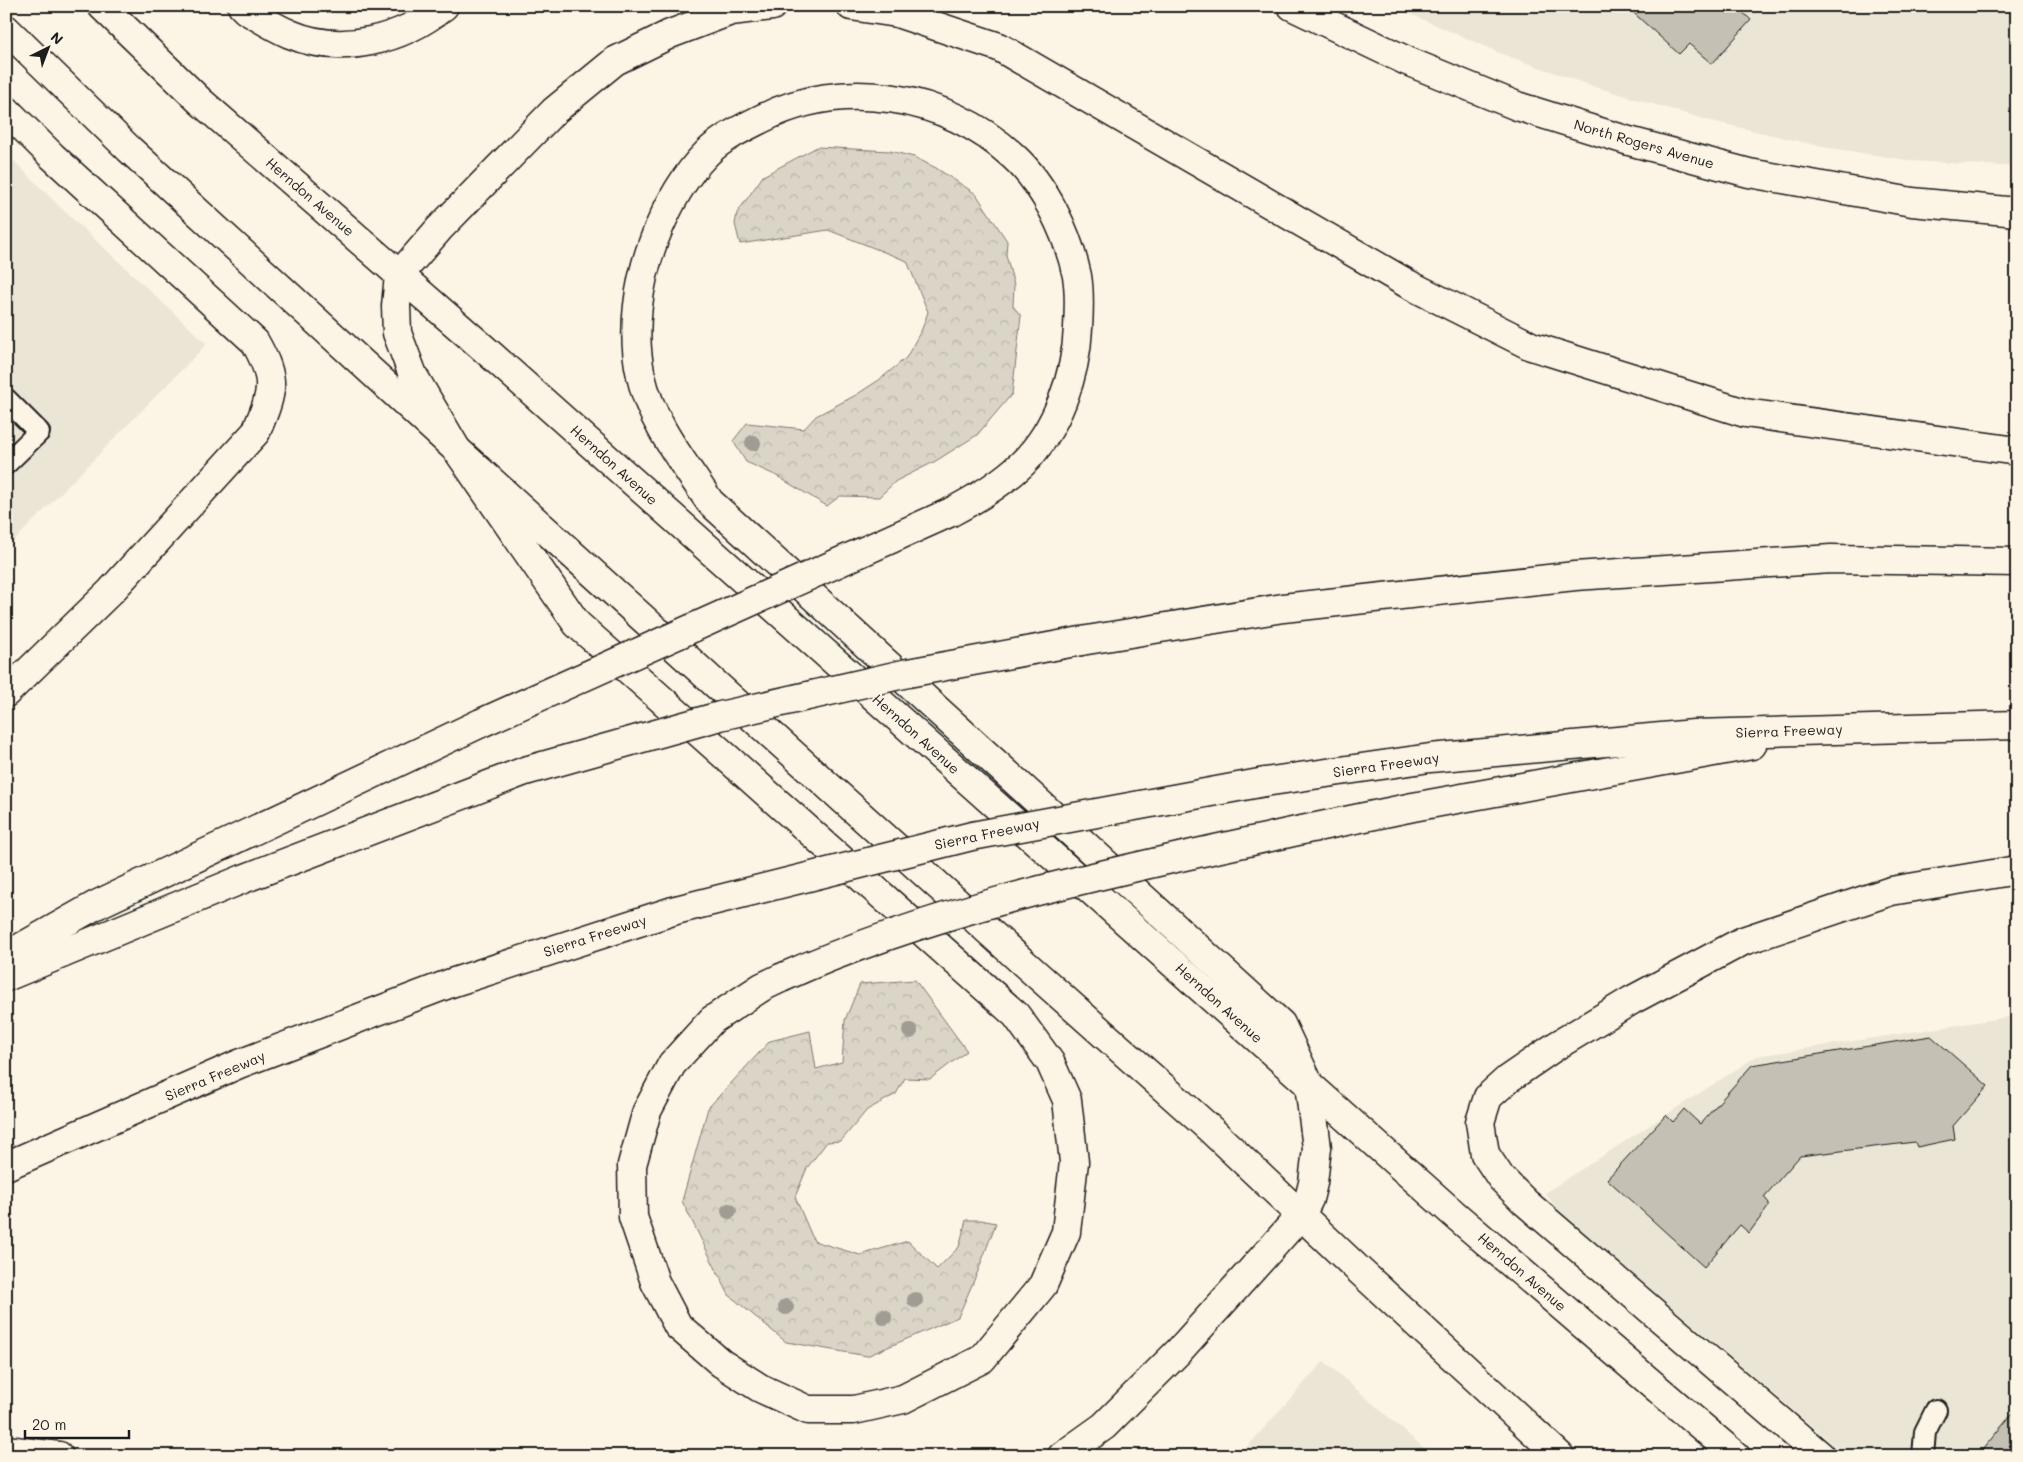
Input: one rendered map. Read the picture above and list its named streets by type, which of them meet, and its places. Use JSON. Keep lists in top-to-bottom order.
{
  "streets": {
    "main road": ["North Rogers Avenue", "Herndon Avenue", "Sierra Freeway"]
  },
  "scale_bar": "20 m",
  "north": "top right"
}
